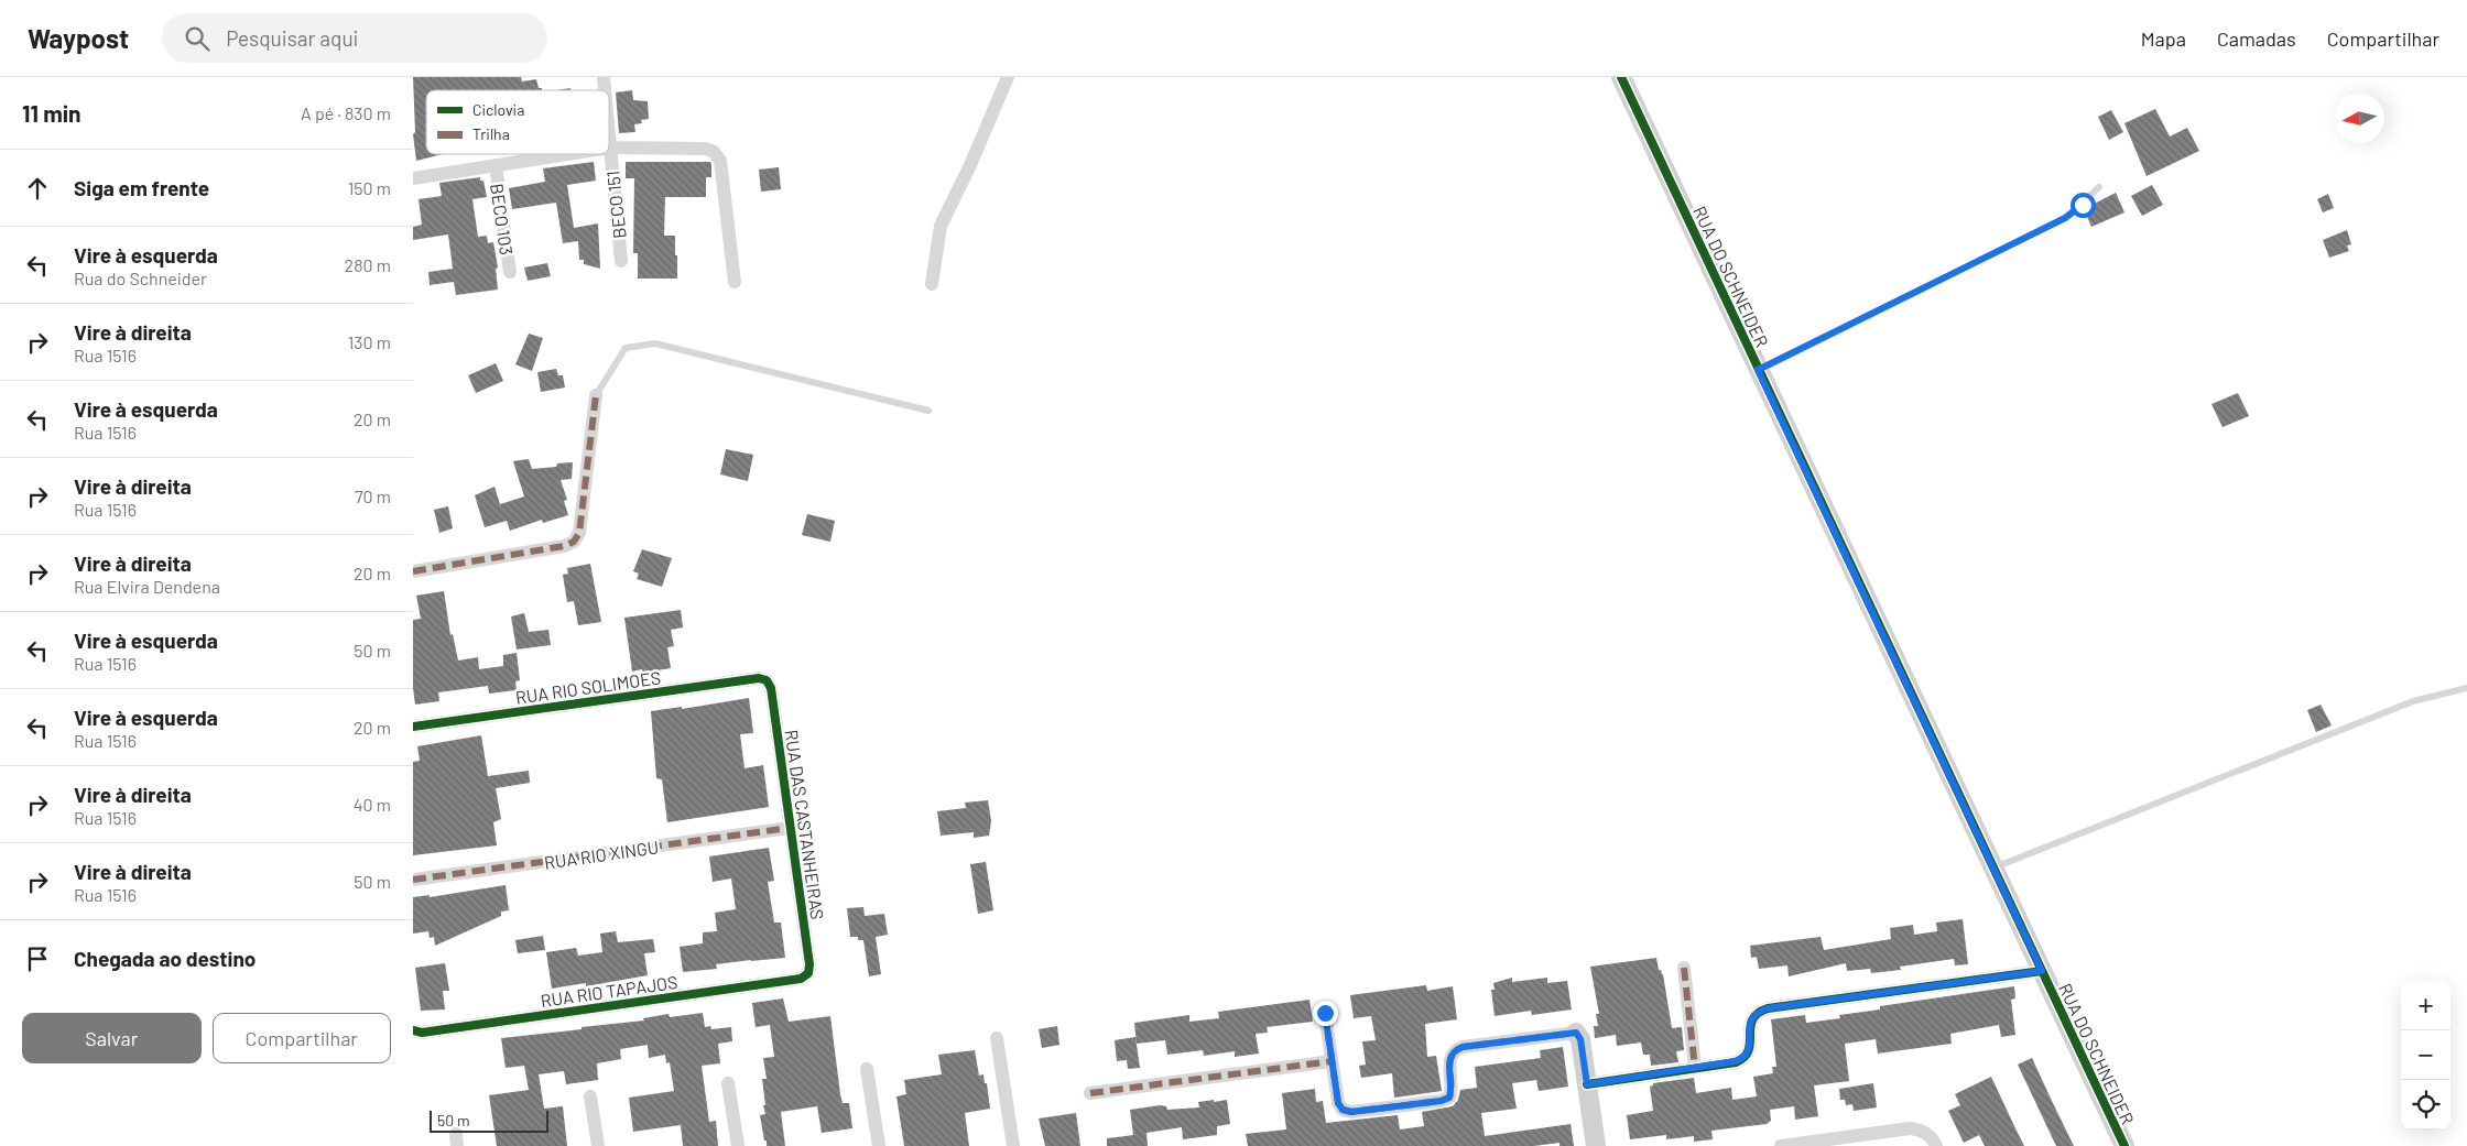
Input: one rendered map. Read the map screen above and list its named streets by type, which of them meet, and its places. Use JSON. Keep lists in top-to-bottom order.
{
  "streets": {
    "street": [
      "BECO 151",
      "BECO 103",
      "RUA DO SCHNEIDER",
      "RUA RIO SOLIMOES",
      "RUA DAS CASTANHEIRAS",
      "RUA RIO XINGU",
      "RUA RIO TAPAJOS"
    ]
  },
  "crossings": [
    ["RUA RIO SOLIMOES", "RUA DAS CASTANHEIRAS"],
    ["RUA DAS CASTANHEIRAS", "RUA RIO XINGU"],
    ["RUA DAS CASTANHEIRAS", "RUA RIO TAPAJOS"]
  ],
  "legend": ["Ciclovia", "Trilha"],
  "scale_bar": "50 m",
  "north": "left",
  "page": {
    "header": "Waypost",
    "search": "Pesquisar aqui",
    "nav": ["Mapa", "Camadas", "Compartilhar"],
    "heading": ["11 min", "A pé · 830 m"],
    "list": [
      ["Siga em frente", "150 m"],
      ["Vire à esquerda", "Rua do Schneider", "280 m"],
      ["Vire à direita", "Rua 1516", "130 m"],
      ["Vire à esquerda", "Rua 1516", "20 m"],
      ["Vire à direita", "Rua 1516", "70 m"],
      ["Vire à direita", "Rua Elvira Dendena", "20 m"],
      ["Vire à esquerda", "Rua 1516", "50 m"],
      ["Vire à esquerda", "Rua 1516", "20 m"],
      ["Vire à direita", "Rua 1516", "40 m"],
      ["Vire à direita", "Rua 1516", "50 m"],
      "Chegada ao destino"
    ],
    "map_buttons": ["+", "−"],
    "buttons": ["Salvar", "Compartilhar"],
    "scale": "50 m"
  }
}
